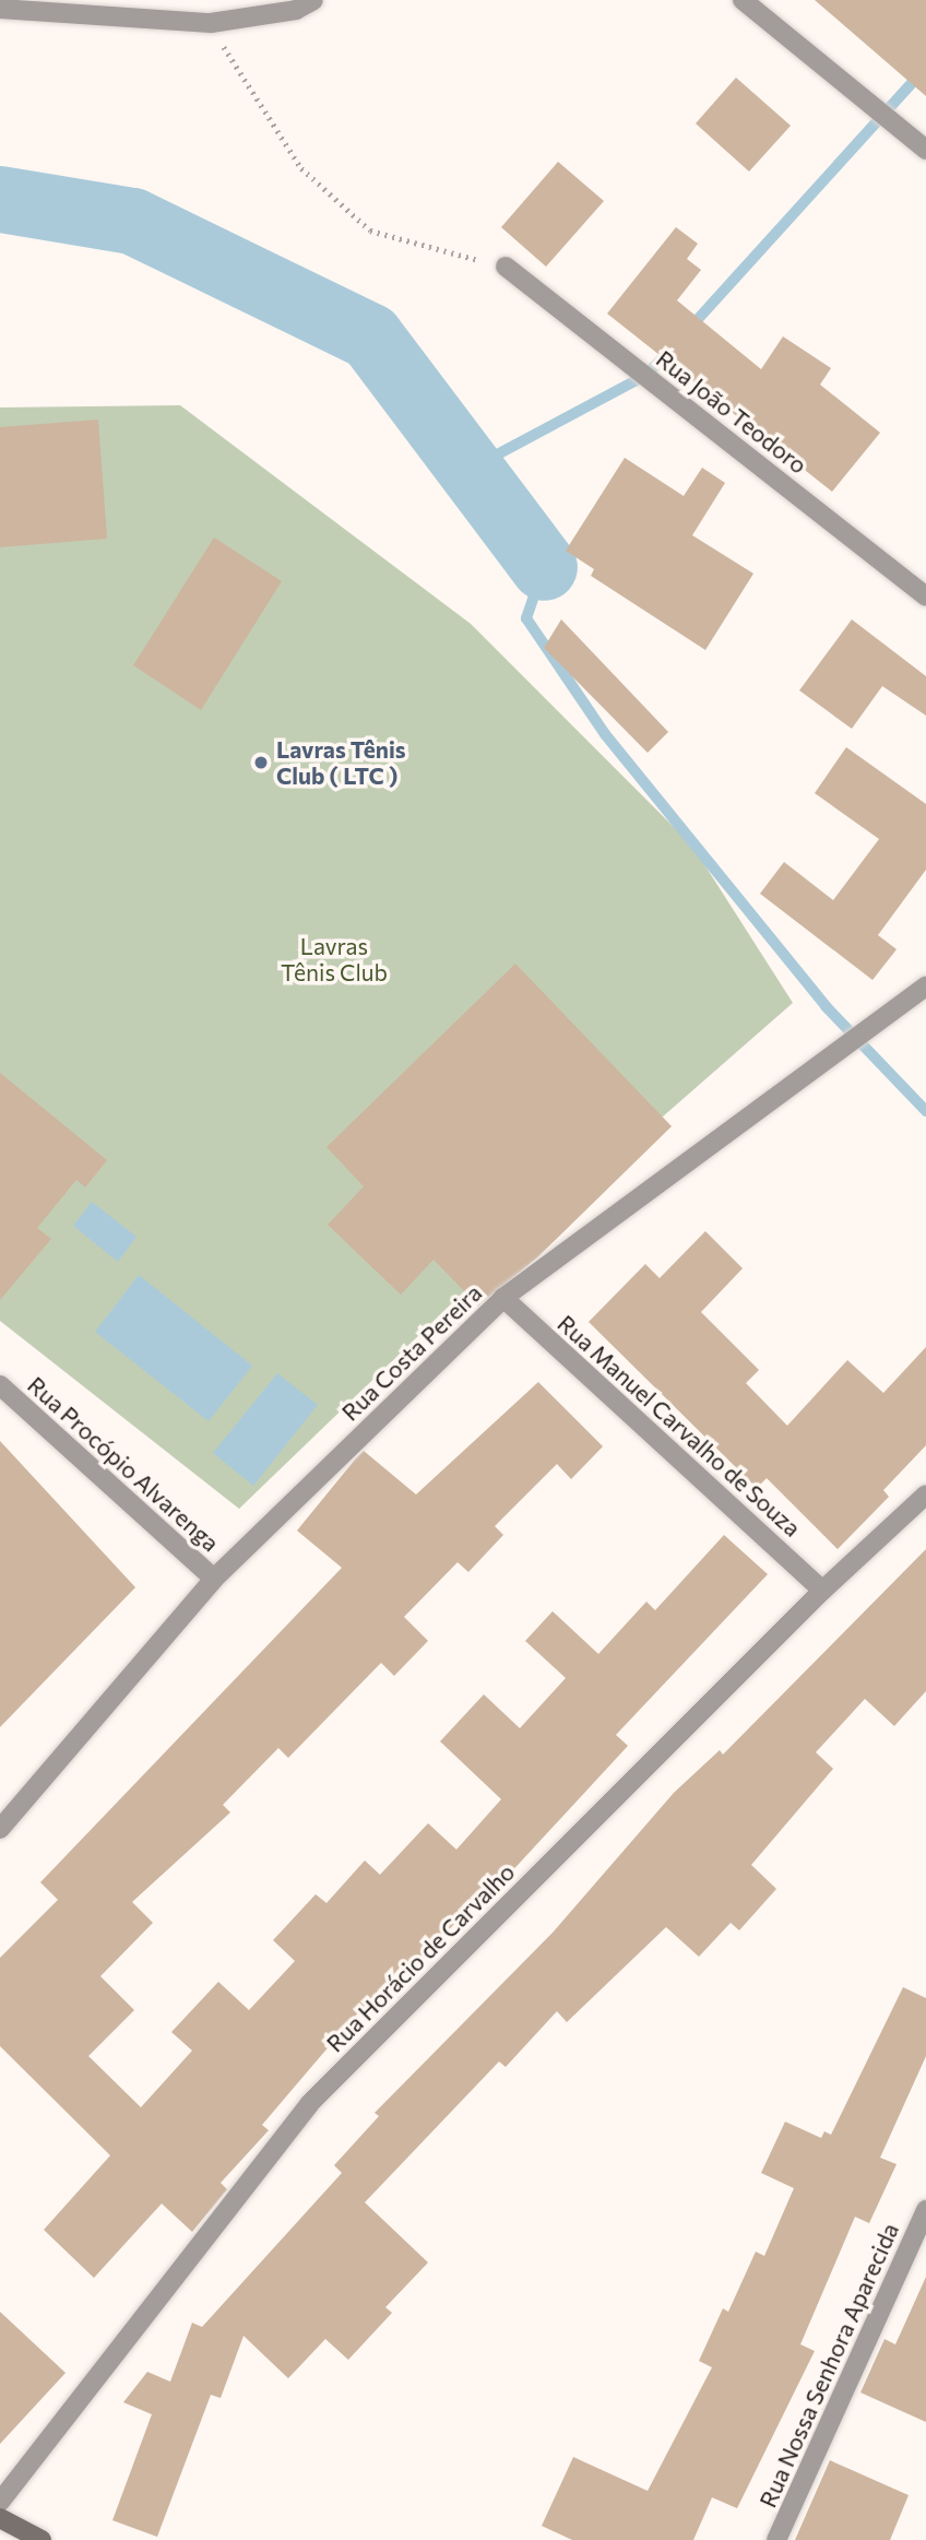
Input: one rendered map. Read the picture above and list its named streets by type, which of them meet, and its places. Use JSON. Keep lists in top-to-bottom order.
{
  "streets": {
    "street": [
      "Rua João Teodoro",
      "Rua Costa Pereira",
      "Rua Manuel Carvalho de Souza",
      "Rua Procópio Alvarenga",
      "Rua Horácio de Carvalho",
      "Rua Nossa Senhora Aparecida"
    ]
  },
  "crossings": [
    ["Rua Costa Pereira", "Rua Manuel Carvalho de Souza"],
    ["Rua Costa Pereira", "Rua Procópio Alvarenga"],
    ["Rua Manuel Carvalho de Souza", "Rua Horácio de Carvalho"]
  ],
  "parks": ["Lavras Tênis Club"],
  "places": ["Lavras Tênis Club ( LTC )"]
}
